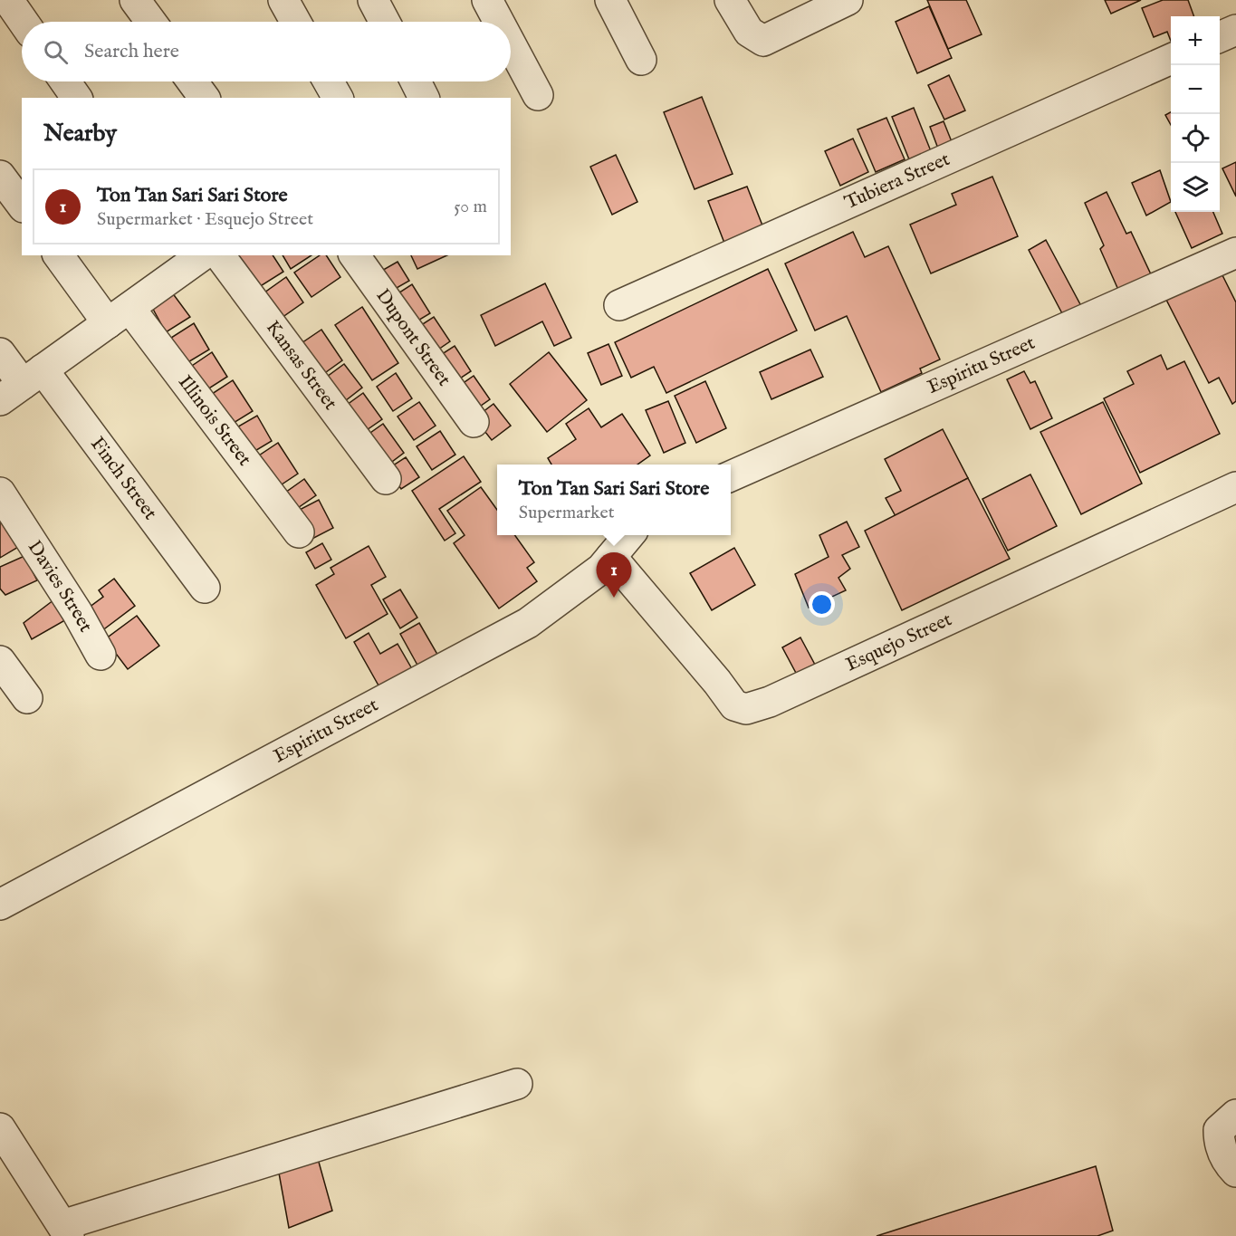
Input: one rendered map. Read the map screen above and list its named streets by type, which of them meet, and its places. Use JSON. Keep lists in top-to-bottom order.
{
  "streets": {
    "street": [
      "Tubiera Street",
      "Dupont Street",
      "Espiritu Street",
      "Kansas Street",
      "Illinois Street",
      "Finch Street",
      "Davies Street",
      "Esquejo Street"
    ]
  },
  "crossings": [
    ["Espiritu Street", "Esquejo Street"]
  ],
  "page": {
    "map_buttons": ["+", "−"],
    "search": "Search here",
    "heading": "Nearby",
    "list": [
      {
        "mark": "1",
        "name": "Ton Tan Sari Sari Store",
        "note": "Supermarket · Esquejo Street",
        "value": "50 m"
      }
    ],
    "popup": ["Ton Tan Sari Sari Store", "Supermarket"],
    "pins": "1"
  }
}
